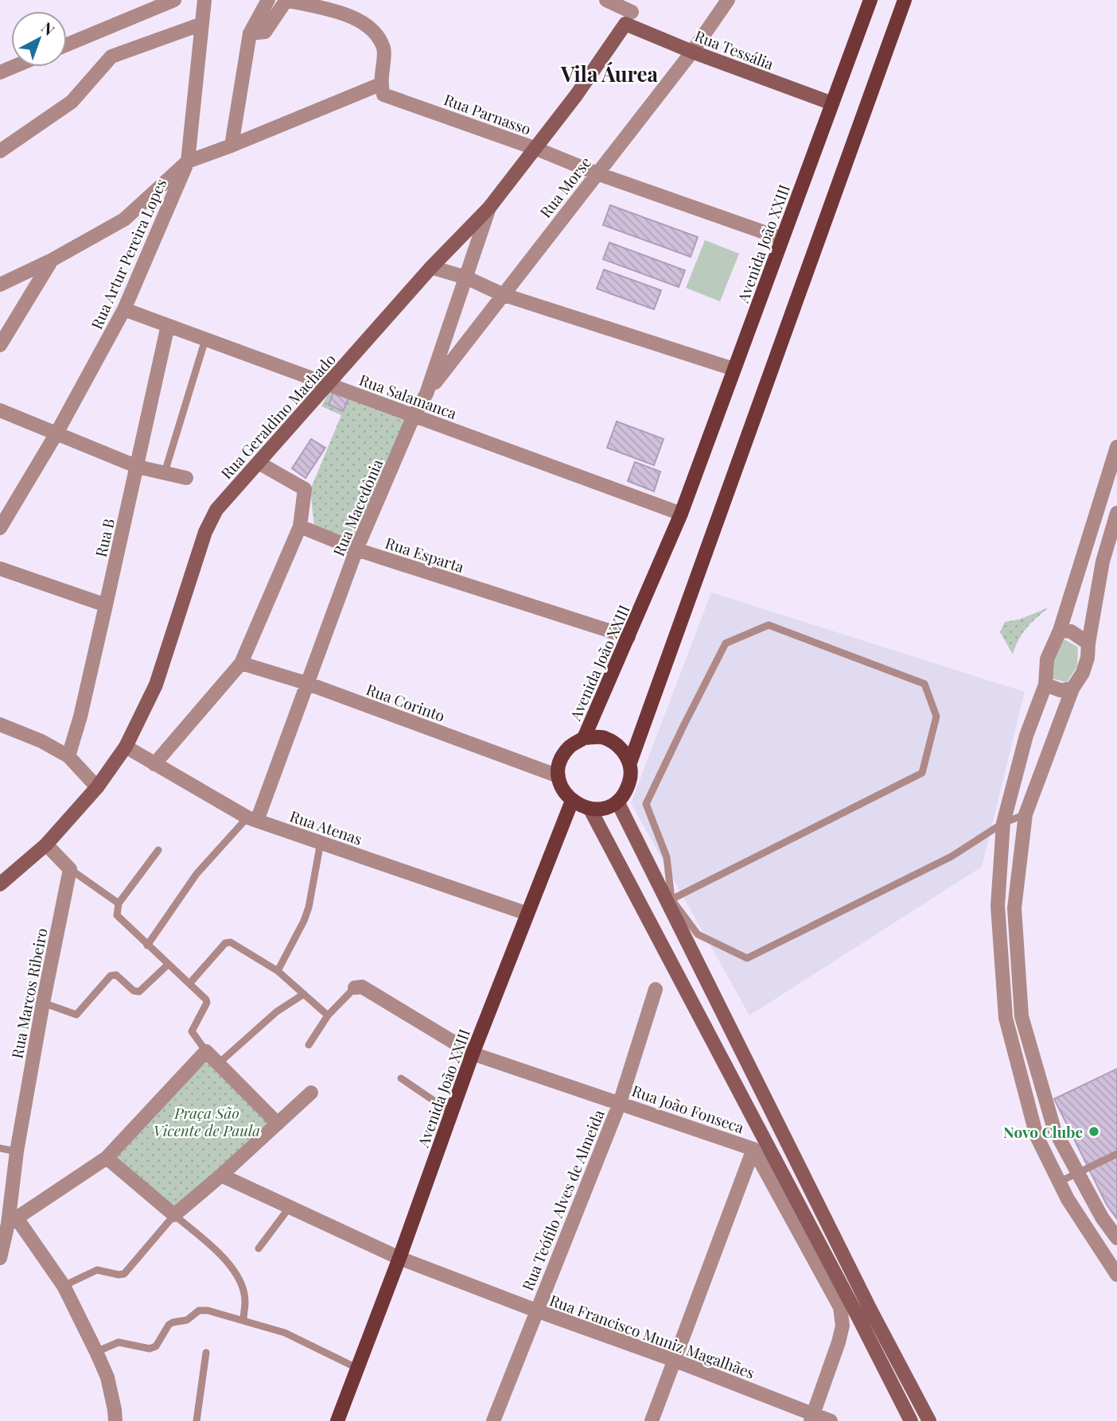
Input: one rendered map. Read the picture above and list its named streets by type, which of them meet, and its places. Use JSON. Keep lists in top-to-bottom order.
{
  "streets": {
    "main road": ["Avenida João XXIII"],
    "street": [
      "Rua Tessália",
      "Rua Parnasso",
      "Rua Morse",
      "Rua Artur Pereira Lopes",
      "Rua Salamanca",
      "Rua Geraldino Machado",
      "Rua Macedônia",
      "Rua B",
      "Rua Esparta",
      "Rua Corinto",
      "Rua Atenas",
      "Rua Marcos Ribeiro",
      "Rua João Fonseca",
      "Rua Teófilo Alves de Almeida",
      "Rua Francisco Muniz Magalhães"
    ]
  },
  "crossings": [
    ["Rua Tessália", "Rua Morse"],
    ["Rua Tessália", "Avenida João XXIII"],
    ["Rua Tessália", "Rua Geraldino Machado"],
    ["Rua Parnasso", "Rua Morse"],
    ["Rua Parnasso", "Avenida João XXIII"],
    ["Rua Parnasso", "Rua Geraldino Machado"],
    ["Rua Morse", "Rua Macedônia"],
    ["Avenida João XXIII", "Rua Salamanca"],
    ["Avenida João XXIII", "Rua Esparta"],
    ["Avenida João XXIII", "Rua Corinto"],
    ["Avenida João XXIII", "Rua Atenas"],
    ["Avenida João XXIII", "Rua João Fonseca"],
    ["Avenida João XXIII", "Rua Francisco Muniz Magalhães"],
    ["Rua Artur Pereira Lopes", "Rua Salamanca"],
    ["Rua Salamanca", "Rua Geraldino Machado"],
    ["Rua Salamanca", "Rua Macedônia"],
    ["Rua Salamanca", "Rua B"],
    ["Rua Geraldino Machado", "Rua Macedônia"],
    ["Rua Geraldino Machado", "Rua Atenas"],
    ["Rua Macedônia", "Rua Esparta"],
    ["Rua Macedônia", "Rua Corinto"],
    ["Rua Macedônia", "Rua Atenas"],
    ["Rua João Fonseca", "Rua Teófilo Alves de Almeida"],
    ["Rua João Fonseca", "Rua Francisco Muniz Magalhães"],
    ["Rua Teófilo Alves de Almeida", "Rua Francisco Muniz Magalhães"]
  ],
  "districts": ["Vila Áurea"],
  "parks": ["Praça São Vicente de Paula"],
  "places": ["Novo Clube"],
  "north": "top right"
}
